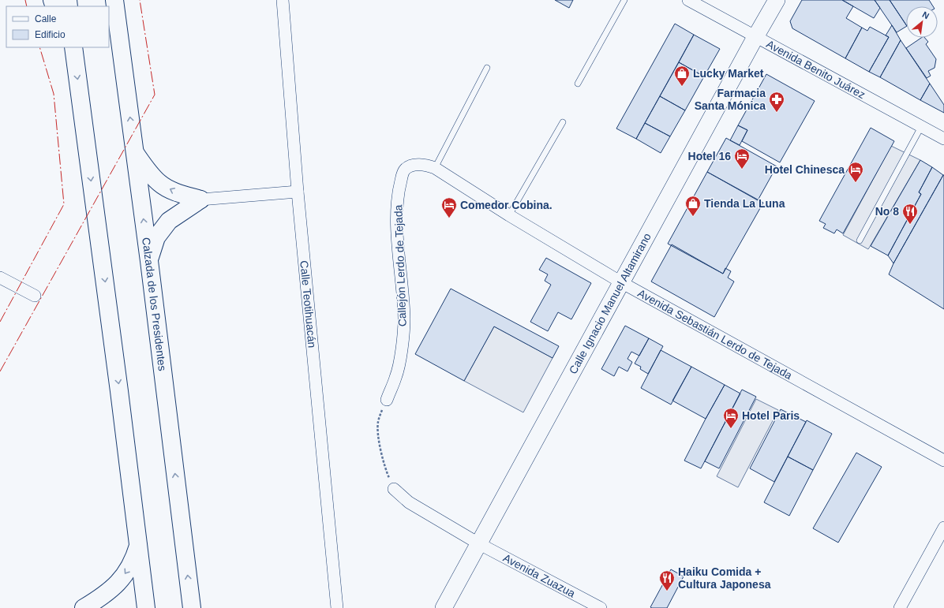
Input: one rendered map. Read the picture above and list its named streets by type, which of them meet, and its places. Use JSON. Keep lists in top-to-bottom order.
{
  "streets": {
    "highway": ["Calzada de los Presidentes"],
    "street": [
      "Avenida Benito Juárez",
      "Callejón Lerdo de Tejada",
      "Calle Ignacio Manuel Altamirano",
      "Calle Teotihuacán",
      "Avenida Sebastián Lerdo de Tejada",
      "Avenida Zuazua"
    ]
  },
  "crossings": [
    ["Avenida Benito Juárez", "Calle Ignacio Manuel Altamirano"],
    ["Callejón Lerdo de Tejada", "Avenida Sebastián Lerdo de Tejada"],
    ["Calle Ignacio Manuel Altamirano", "Avenida Sebastián Lerdo de Tejada"],
    ["Calle Ignacio Manuel Altamirano", "Avenida Zuazua"]
  ],
  "places": {
    "shop": ["Lucky Market", "Tienda La Luna"],
    "pharmacy": ["Farmacia Santa Mónica"],
    "hotel": [
      "Hotel 16",
      "Hotel Chinesca",
      "Comedor Cobina.",
      "Hotel Paris"
    ],
    "restaurant": ["No 8", "Haiku Comida + Cultura Japonesa"]
  },
  "legend": ["Calle", "Edificio"],
  "north": "top right"
}
